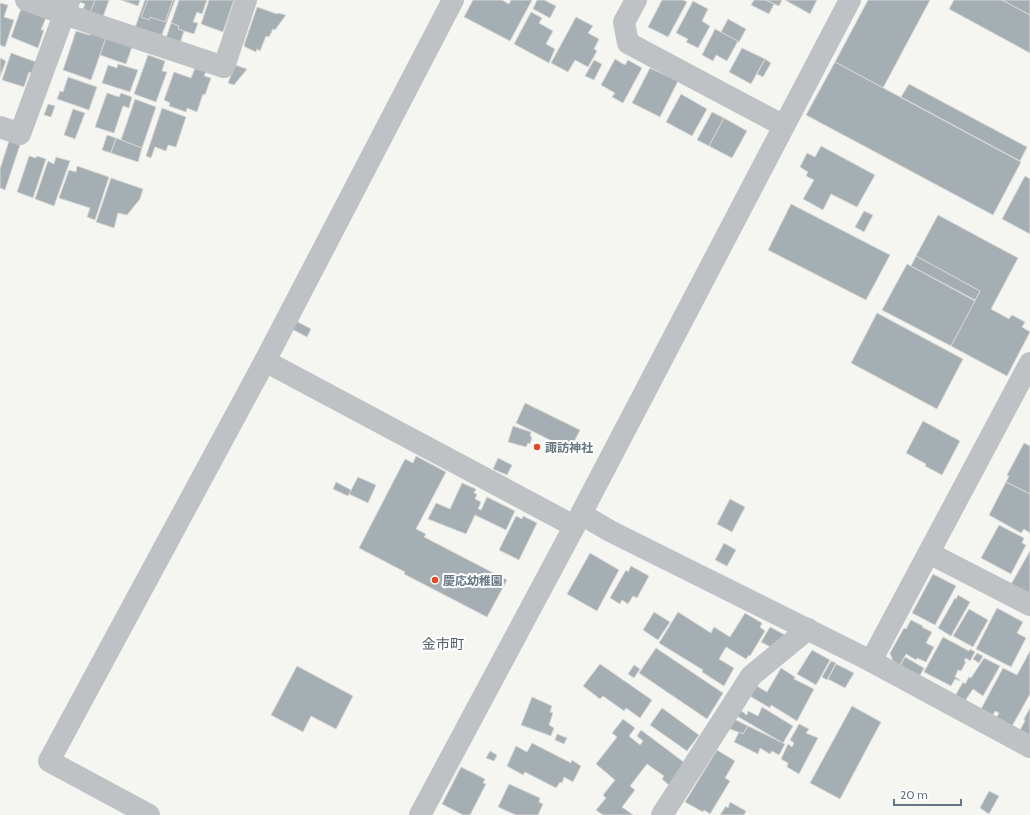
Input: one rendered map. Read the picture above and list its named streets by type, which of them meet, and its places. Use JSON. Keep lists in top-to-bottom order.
{
  "districts": ["金市町"],
  "places": ["諏訪神社", "慶応幼稚園"],
  "scale_bar": "20 m"
}
